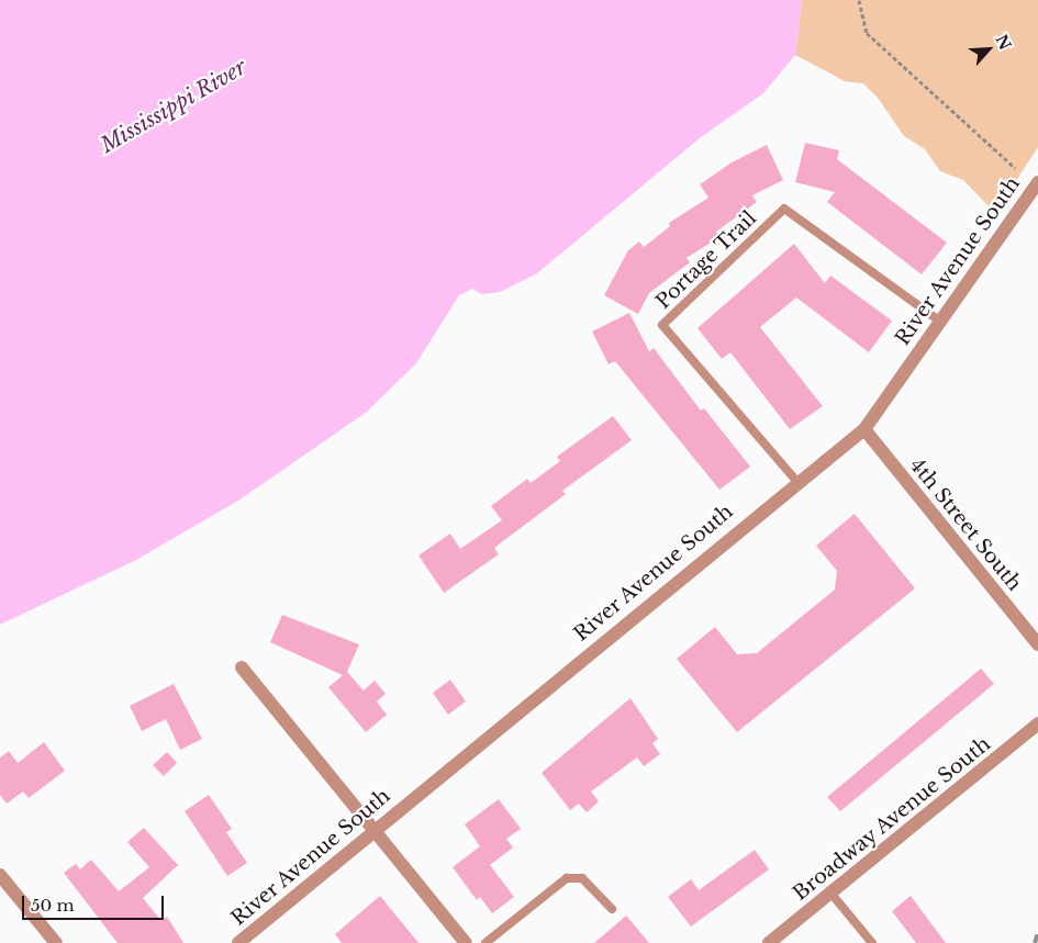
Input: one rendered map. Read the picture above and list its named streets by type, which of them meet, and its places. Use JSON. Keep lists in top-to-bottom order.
{
  "streets": {
    "street": ["River Avenue South", "4th Street South", "Broadway Avenue South"],
    "lane": ["Portage Trail"]
  },
  "crossings": [
    ["Portage Trail", "River Avenue South"],
    ["River Avenue South", "4th Street South"]
  ],
  "water": ["Mississippi River"],
  "scale_bar": "50 m",
  "north": "top right"
}
